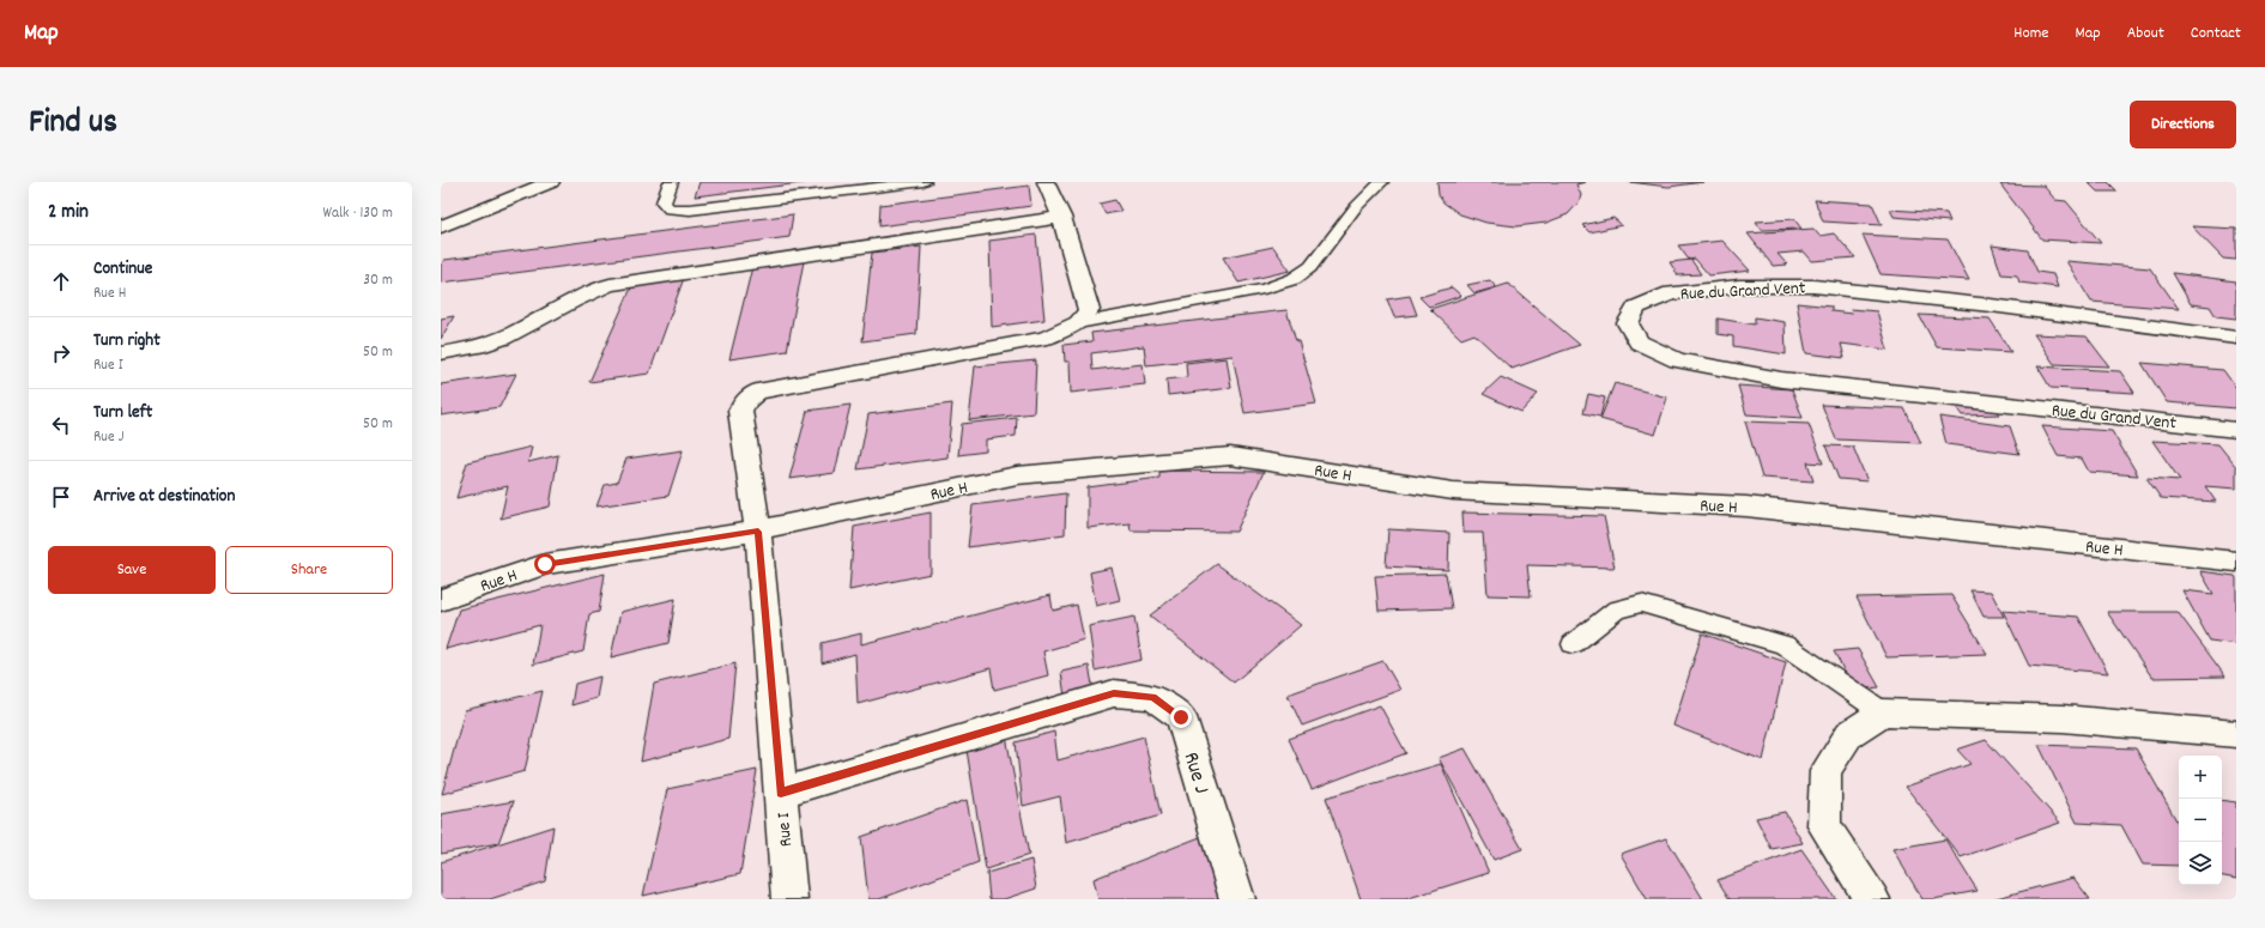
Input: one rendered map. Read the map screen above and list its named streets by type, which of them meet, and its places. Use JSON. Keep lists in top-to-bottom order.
{
  "streets": {
    "street": [
      "Rue du Grand Vent",
      "Rue H",
      "Rue J",
      "Rue I"
    ]
  },
  "crossings": [
    ["Rue H", "Rue I"],
    ["Rue J", "Rue I"]
  ],
  "page": {
    "header": "Map",
    "nav": [
      "Home",
      "Map",
      "About",
      "Contact"
    ],
    "title": "Find us",
    "buttons": [
      "Directions",
      ["Save", "Share"]
    ],
    "heading": ["2 min", "Walk · 130 m"],
    "list": [
      ["Continue", "Rue H", "30 m"],
      ["Turn right", "Rue I", "50 m"],
      ["Turn left", "Rue J", "50 m"],
      "Arrive at destination"
    ],
    "map_buttons": ["+", "−"]
  }
}
